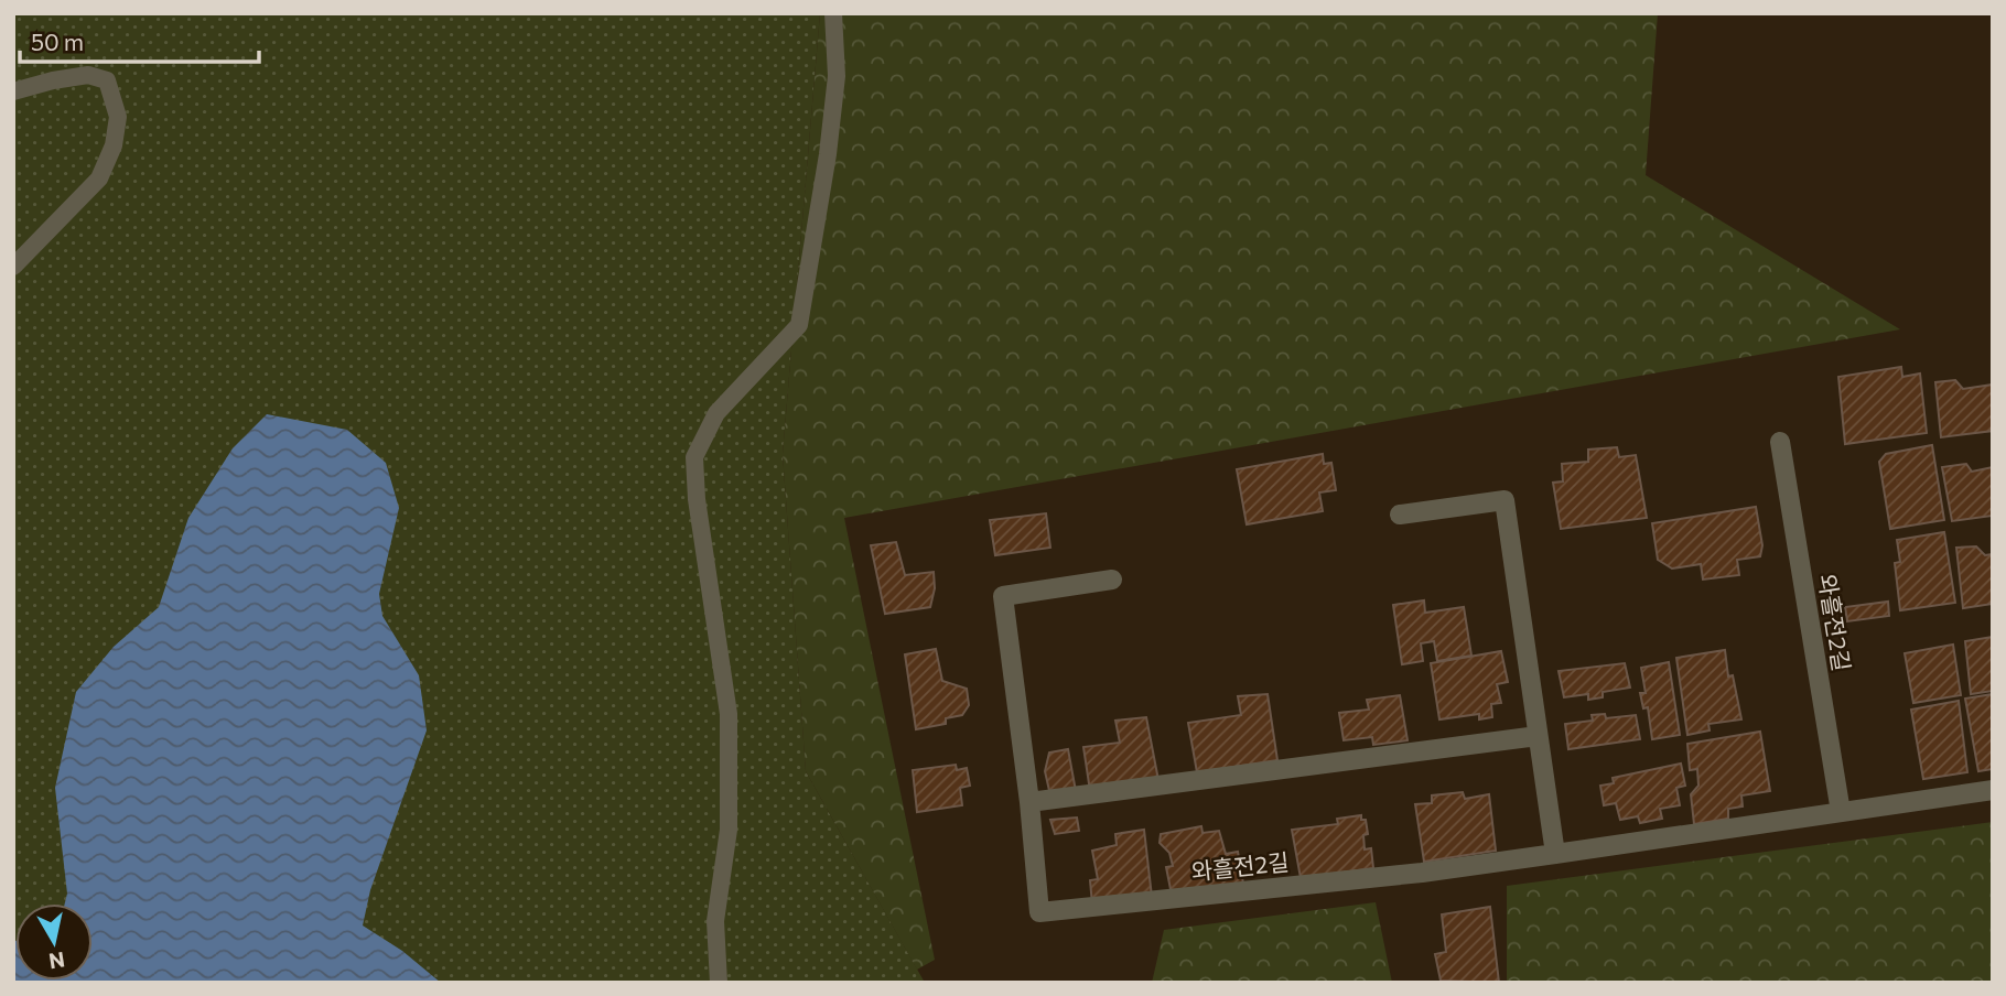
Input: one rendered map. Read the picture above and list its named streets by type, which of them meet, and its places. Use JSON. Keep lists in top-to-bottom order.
{
  "streets": {
    "street": ["와흘전2길"]
  },
  "scale_bar": "50 m",
  "north": "bottom"
}
